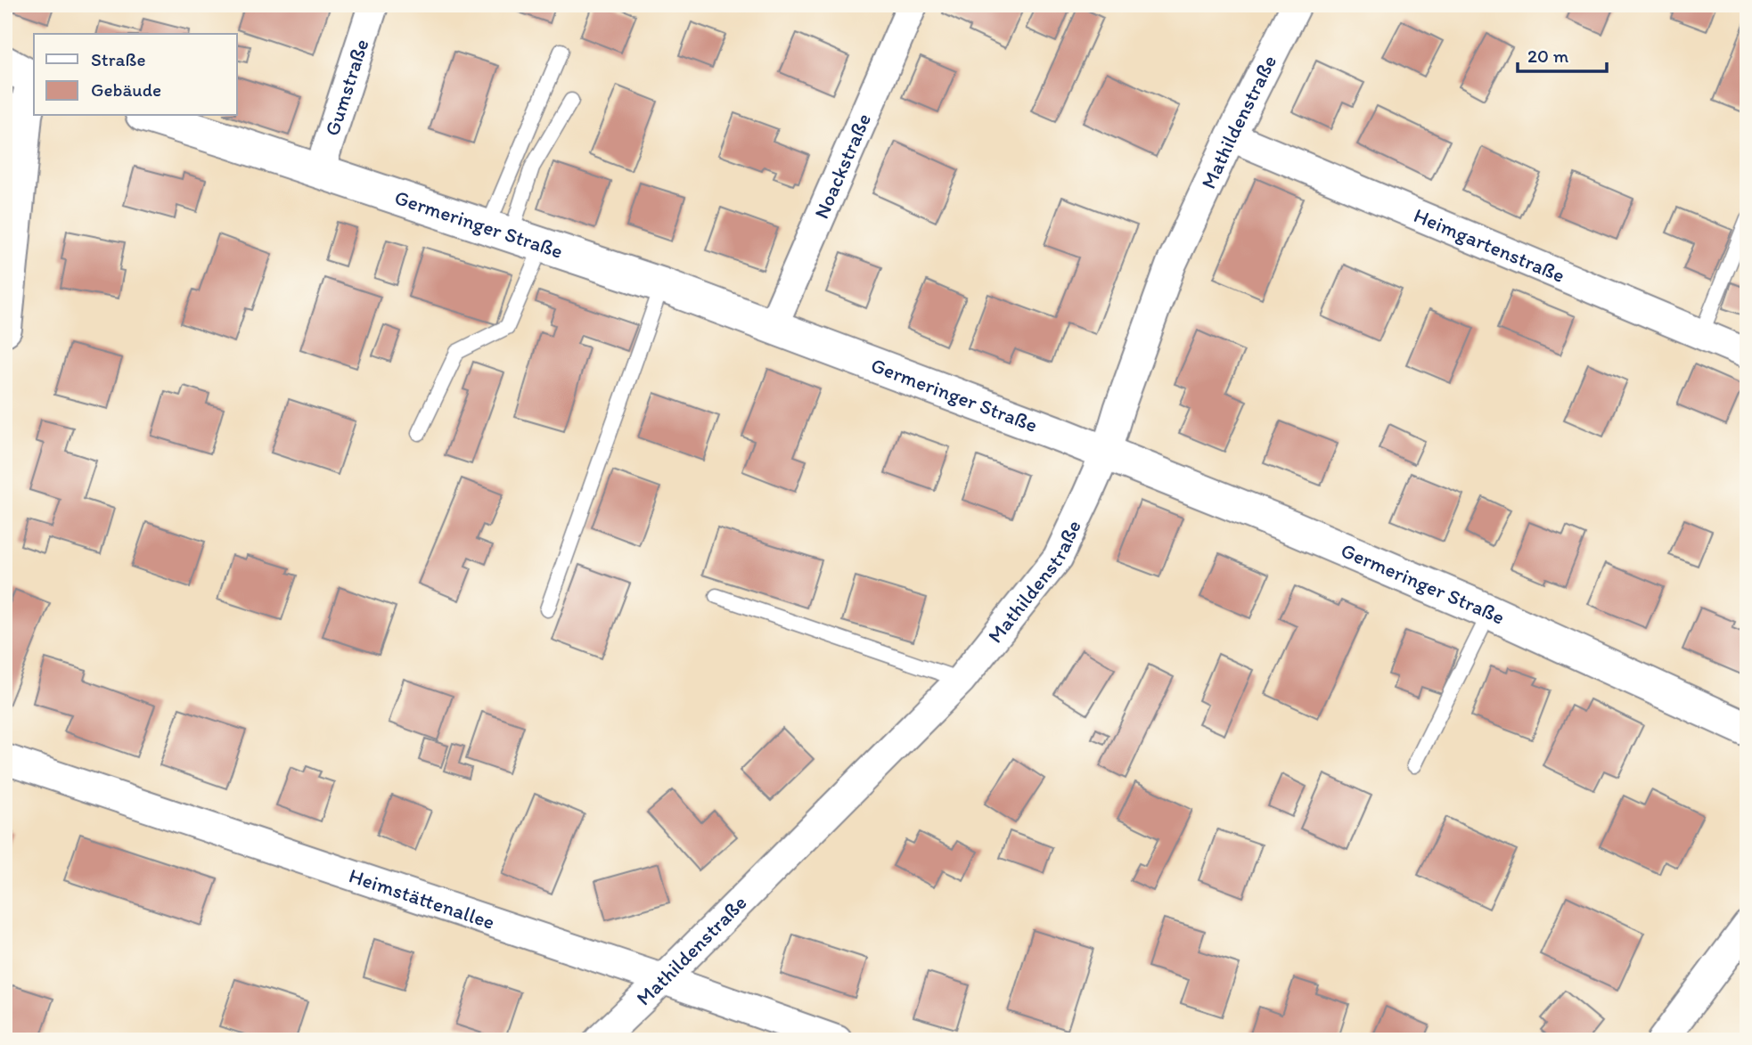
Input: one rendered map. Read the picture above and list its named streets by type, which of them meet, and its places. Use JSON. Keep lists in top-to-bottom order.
{
  "streets": {
    "main road": ["Germeringer Straße"],
    "street": [
      "Gumstraße",
      "Mathildenstraße",
      "Noackstraße",
      "Heimgartenstraße",
      "Heimstättenallee"
    ]
  },
  "crossings": [
    ["Gumstraße", "Germeringer Straße"],
    ["Mathildenstraße", "Germeringer Straße"],
    ["Mathildenstraße", "Heimgartenstraße"],
    ["Mathildenstraße", "Heimstättenallee"],
    ["Noackstraße", "Germeringer Straße"]
  ],
  "legend": ["Straße", "Gebäude"],
  "scale_bar": "20 m"
}
